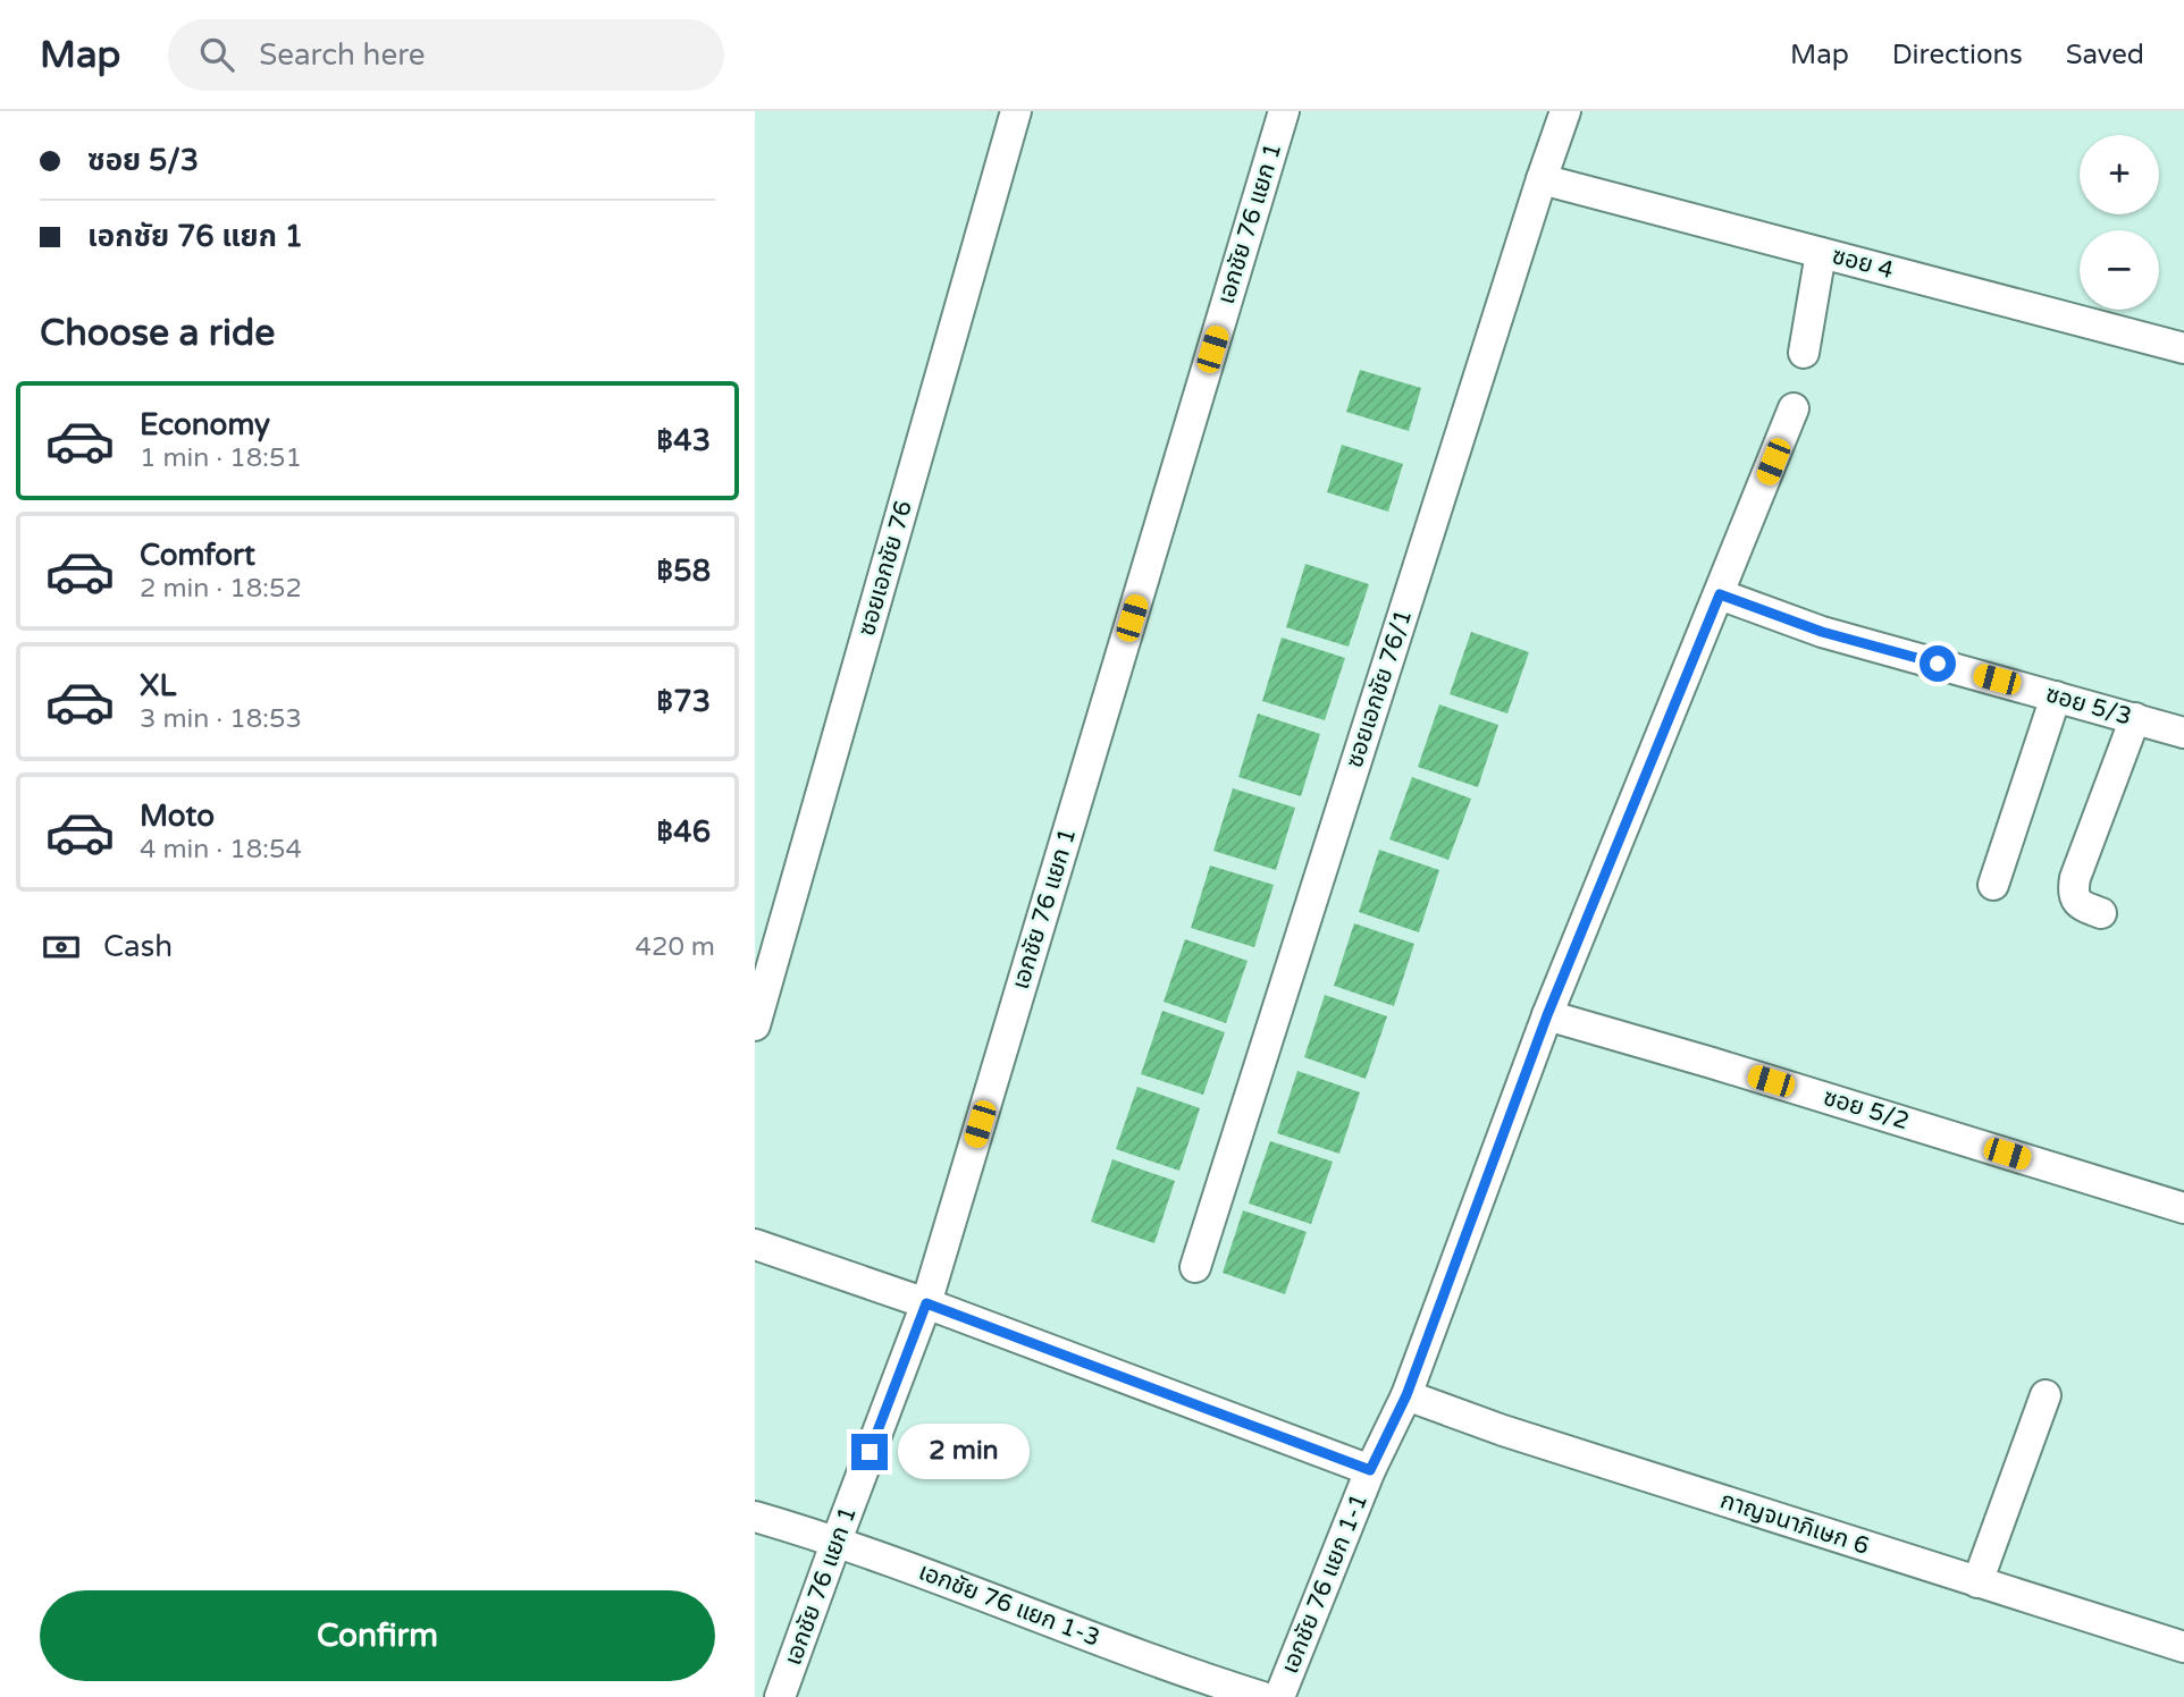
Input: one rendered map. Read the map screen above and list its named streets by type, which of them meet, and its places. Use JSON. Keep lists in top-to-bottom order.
{
  "streets": {
    "street": [
      "เอกชัย 76 แยก 1",
      "ซอย 4",
      "ซอยเอกชัย 76",
      "ซอยเอกชัย 76/1",
      "ซอย 5/3",
      "ซอย 5/2",
      "กาญจนาภิเษก 6",
      "เอกชัย 76 แยก 1-1",
      "เอกชัย 76 แยก 1-3"
    ]
  },
  "crossings": [
    ["เอกชัย 76 แยก 1", "เอกชัย 76 แยก 1-1"],
    ["เอกชัย 76 แยก 1", "เอกชัย 76 แยก 1-3"],
    ["ซอย 4", "ซอยเอกชัย 76/1"],
    ["ซอย 5/3", "เอกชัย 76 แยก 1-1"],
    ["ซอย 5/2", "เอกชัย 76 แยก 1-1"],
    ["กาญจนาภิเษก 6", "เอกชัย 76 แยก 1-1"],
    ["เอกชัย 76 แยก 1-1", "เอกชัย 76 แยก 1-3"]
  ],
  "page": {
    "header": "Map",
    "search": "Search here",
    "nav": ["Map", "Directions", "Saved"],
    "banner": ["ซอย 5/3", "เอกชัย 76 แยก 1"],
    "map_buttons": ["+", "−"],
    "heading": "Choose a ride",
    "list": [
      {
        "name": "Economy",
        "note": "1 min · 18:51",
        "value": "฿43"
      },
      {
        "name": "Comfort",
        "note": "2 min · 18:52",
        "value": "฿58"
      },
      {
        "name": "XL",
        "note": "3 min · 18:53",
        "value": "฿73"
      },
      {
        "name": "Moto",
        "note": "4 min · 18:54",
        "value": "฿46"
      }
    ],
    "pay": ["Cash", "420 m"],
    "bubble": "2 min",
    "buttons": "Confirm"
  }
}
